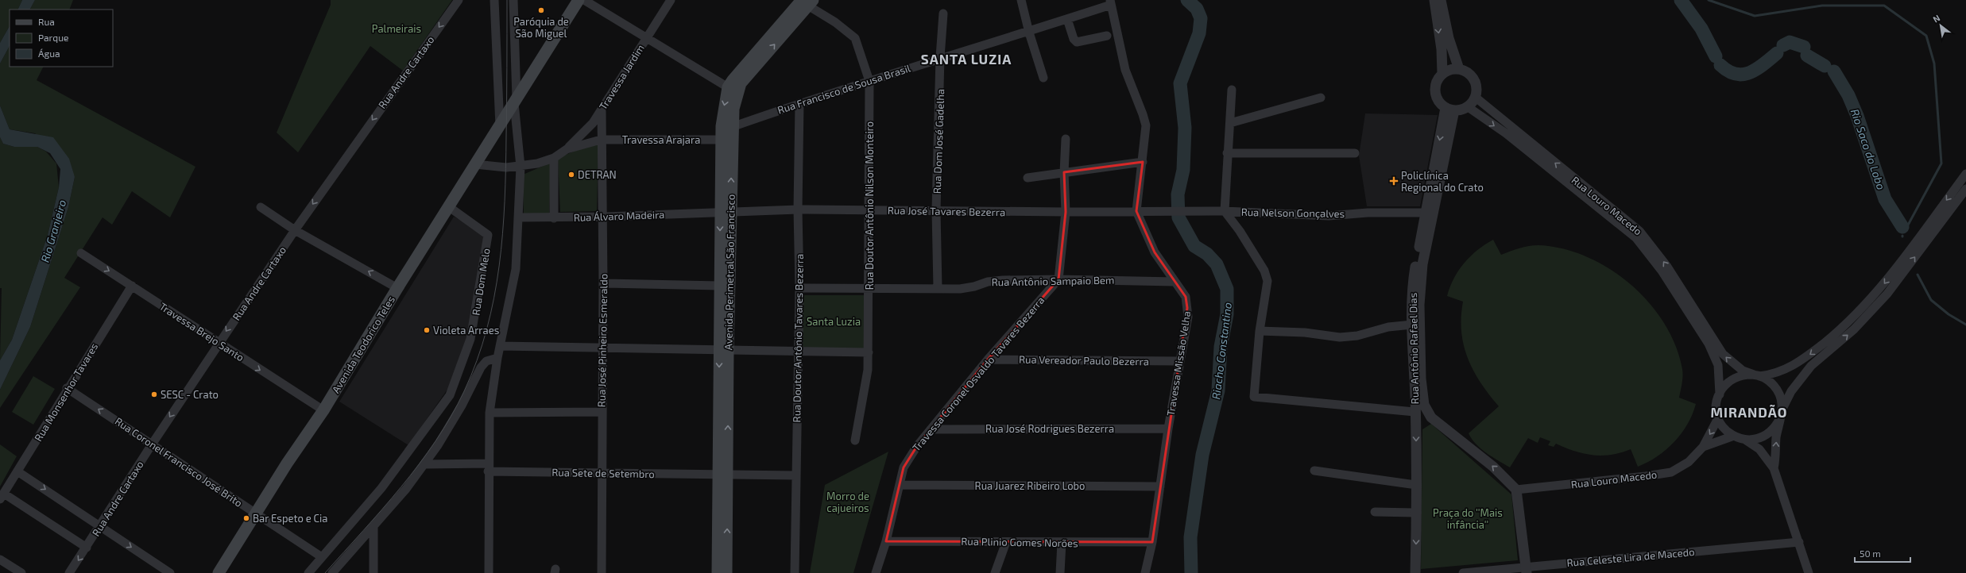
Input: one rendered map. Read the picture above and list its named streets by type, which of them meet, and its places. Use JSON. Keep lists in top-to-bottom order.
{
  "streets": {
    "main road": ["Avenida Perimetral São Francisco", "Avenida Teodorico Teles"],
    "street": [
      "Rua Andre Cartaxo",
      "Travessa Jardim",
      "Rua Francisco de Sousa Brasil",
      "Travessa Arajara",
      "Rua Dom José Gadelha",
      "Rua Doutor Antônio Nilson Monteiro",
      "Rua Louro Macedo",
      "Rua José Tavares Bezerra",
      "Rua Nelson Gonçalves",
      "Rua Álvaro Madeira",
      "Rua Antônio Sampaio Bem",
      "Rua Dom Melo",
      "Travessa Brejo Santo",
      "Rua Doutor Antônio Tavares Bezerra",
      "Rua José Pinheiro Esmeraldo",
      "Rua Antônio Rafael Dias",
      "Rua Vereador Paulo Bezerra",
      "Travessa Missão Velha",
      "Travessa Coronel Osvaldo Tavares Bezerra",
      "Rua Monsenhor Tavares",
      "Rua José Rodrigues Bezerra",
      "Rua Coronel Francisco José Brito",
      "Rua Sete de Setembro",
      "Rua Juarez Ribeiro Lobo",
      "Rua Plinio Gomes Norões",
      "Rua Celeste Lira de Macedo"
    ]
  },
  "crossings": [
    ["Rua Andre Cartaxo", "Travessa Brejo Santo"],
    ["Rua Andre Cartaxo", "Rua Coronel Francisco José Brito"],
    ["Travessa Jardim", "Travessa Arajara"],
    ["Travessa Jardim", "Rua José Pinheiro Esmeraldo"],
    ["Travessa Jardim", "Avenida Teodorico Teles"],
    ["Rua Francisco de Sousa Brasil", "Rua Dom José Gadelha"],
    ["Rua Francisco de Sousa Brasil", "Rua Doutor Antônio Nilson Monteiro"],
    ["Rua Francisco de Sousa Brasil", "Avenida Perimetral São Francisco"],
    ["Rua Francisco de Sousa Brasil", "Rua Doutor Antônio Tavares Bezerra"],
    ["Travessa Arajara", "Avenida Perimetral São Francisco"],
    ["Travessa Arajara", "Rua José Pinheiro Esmeraldo"],
    ["Rua Dom José Gadelha", "Rua José Tavares Bezerra"],
    ["Rua Dom José Gadelha", "Rua Antônio Sampaio Bem"],
    ["Rua Doutor Antônio Nilson Monteiro", "Rua José Tavares Bezerra"],
    ["Rua Doutor Antônio Nilson Monteiro", "Avenida Perimetral São Francisco"],
    ["Rua Doutor Antônio Nilson Monteiro", "Rua Antônio Sampaio Bem"],
    ["Rua Louro Macedo", "Rua Antônio Rafael Dias"],
    ["Rua José Tavares Bezerra", "Rua Nelson Gonçalves"],
    ["Rua José Tavares Bezerra", "Rua Álvaro Madeira"],
    ["Rua José Tavares Bezerra", "Avenida Perimetral São Francisco"],
    ["Rua José Tavares Bezerra", "Rua Doutor Antônio Tavares Bezerra"],
    ["Rua José Tavares Bezerra", "Travessa Missão Velha"],
    ["Rua Nelson Gonçalves", "Rua Antônio Rafael Dias"],
    ["Rua Álvaro Madeira", "Avenida Perimetral São Francisco"],
    ["Rua Álvaro Madeira", "Rua José Pinheiro Esmeraldo"],
    ["Avenida Perimetral São Francisco", "Rua Sete de Setembro"],
    ["Rua Antônio Sampaio Bem", "Rua Doutor Antônio Tavares Bezerra"],
    ["Rua Antônio Sampaio Bem", "Travessa Missão Velha"],
    ["Rua Antônio Sampaio Bem", "Travessa Coronel Osvaldo Tavares Bezerra"],
    ["Rua Dom Melo", "Avenida Teodorico Teles"],
    ["Rua Dom Melo", "Rua Coronel Francisco José Brito"],
    ["Travessa Brejo Santo", "Avenida Teodorico Teles"],
    ["Travessa Brejo Santo", "Rua Monsenhor Tavares"],
    ["Rua Doutor Antônio Tavares Bezerra", "Rua Sete de Setembro"],
    ["Rua José Pinheiro Esmeraldo", "Rua Sete de Setembro"],
    ["Avenida Teodorico Teles", "Rua Coronel Francisco José Brito"],
    ["Rua Vereador Paulo Bezerra", "Travessa Missão Velha"],
    ["Rua Vereador Paulo Bezerra", "Travessa Coronel Osvaldo Tavares Bezerra"],
    ["Travessa Missão Velha", "Rua José Rodrigues Bezerra"],
    ["Travessa Missão Velha", "Rua Juarez Ribeiro Lobo"],
    ["Travessa Missão Velha", "Rua Plinio Gomes Norões"],
    ["Travessa Coronel Osvaldo Tavares Bezerra", "Rua José Rodrigues Bezerra"],
    ["Travessa Coronel Osvaldo Tavares Bezerra", "Rua Juarez Ribeiro Lobo"],
    ["Travessa Coronel Osvaldo Tavares Bezerra", "Rua Plinio Gomes Norões"],
    ["Rua Monsenhor Tavares", "Rua Coronel Francisco José Brito"]
  ],
  "one_way": ["Rua Andre Cartaxo", "Travessa Brejo Santo"],
  "districts": ["SANTA LUZIA", "MIRANDÃO"],
  "water": ["Rio Saco do Lobo", "Rio Granjeiro", "Riacho Constantino"],
  "parks": [
    "Palmeirais",
    "Santa Luzia",
    "Morro de cajueiros",
    "Praça do ''Mais infância''"
  ],
  "places": {
    "other": [
      "Paróquia de São Miguel",
      "DETRAN",
      "Violeta Arraes",
      "SESC - Crato",
      "Bar Espeto e Cia"
    ],
    "health": ["Policlínica Regional do Crato"]
  },
  "legend": ["Rua", "Parque", "Água"],
  "scale_bar": "50 m",
  "north": "top left"
}
